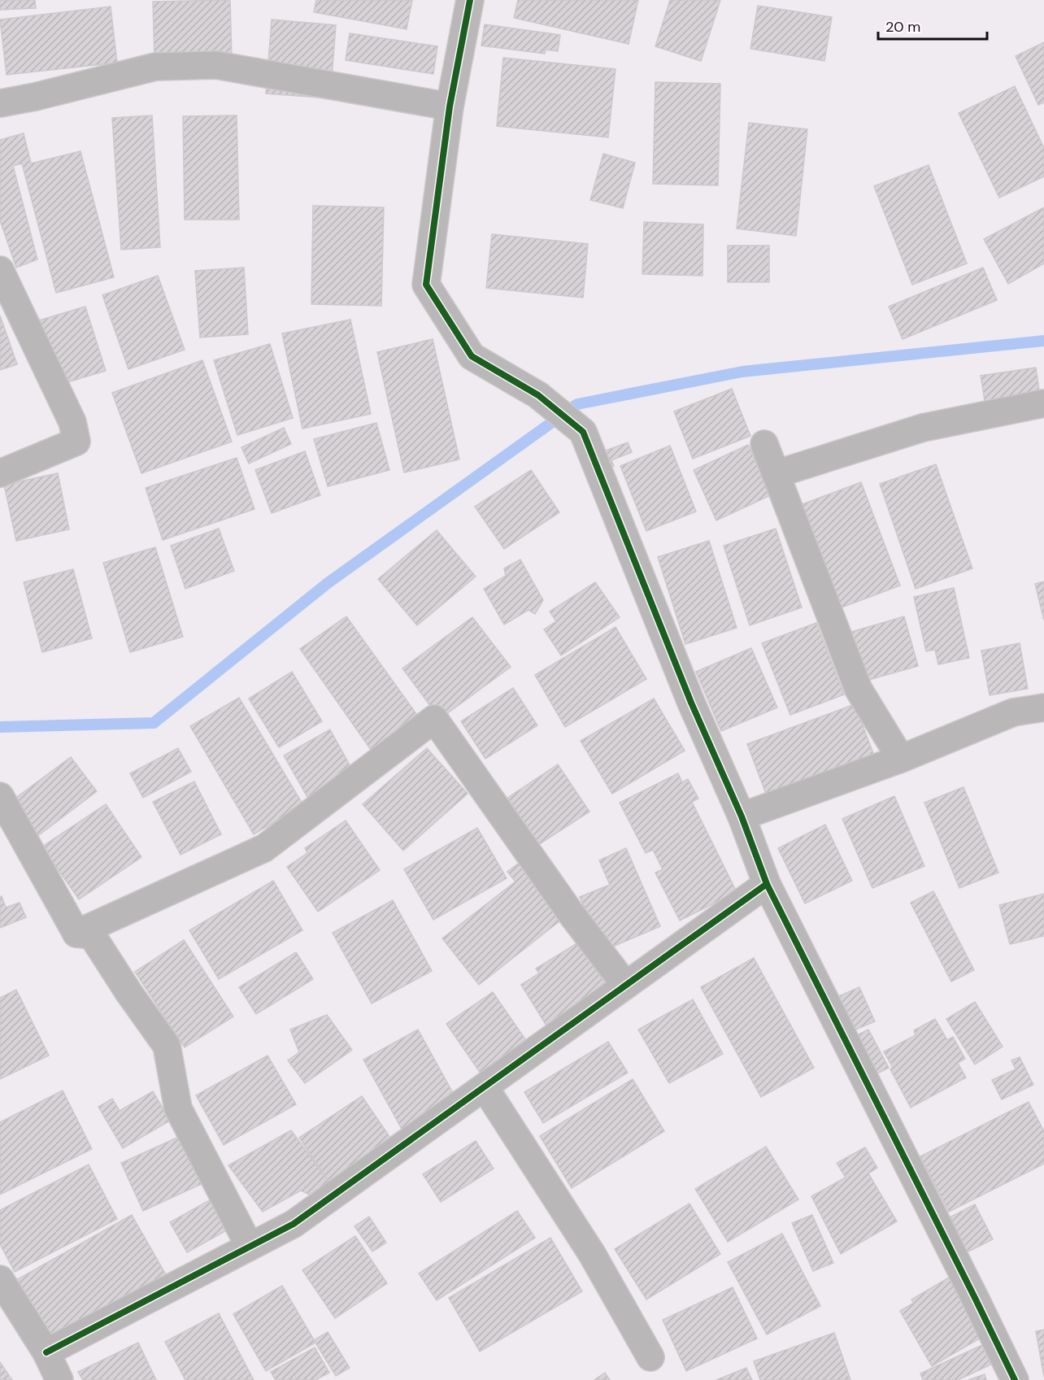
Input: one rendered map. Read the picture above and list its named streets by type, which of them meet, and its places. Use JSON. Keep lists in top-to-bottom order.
{
  "scale_bar": "20 m"
}
